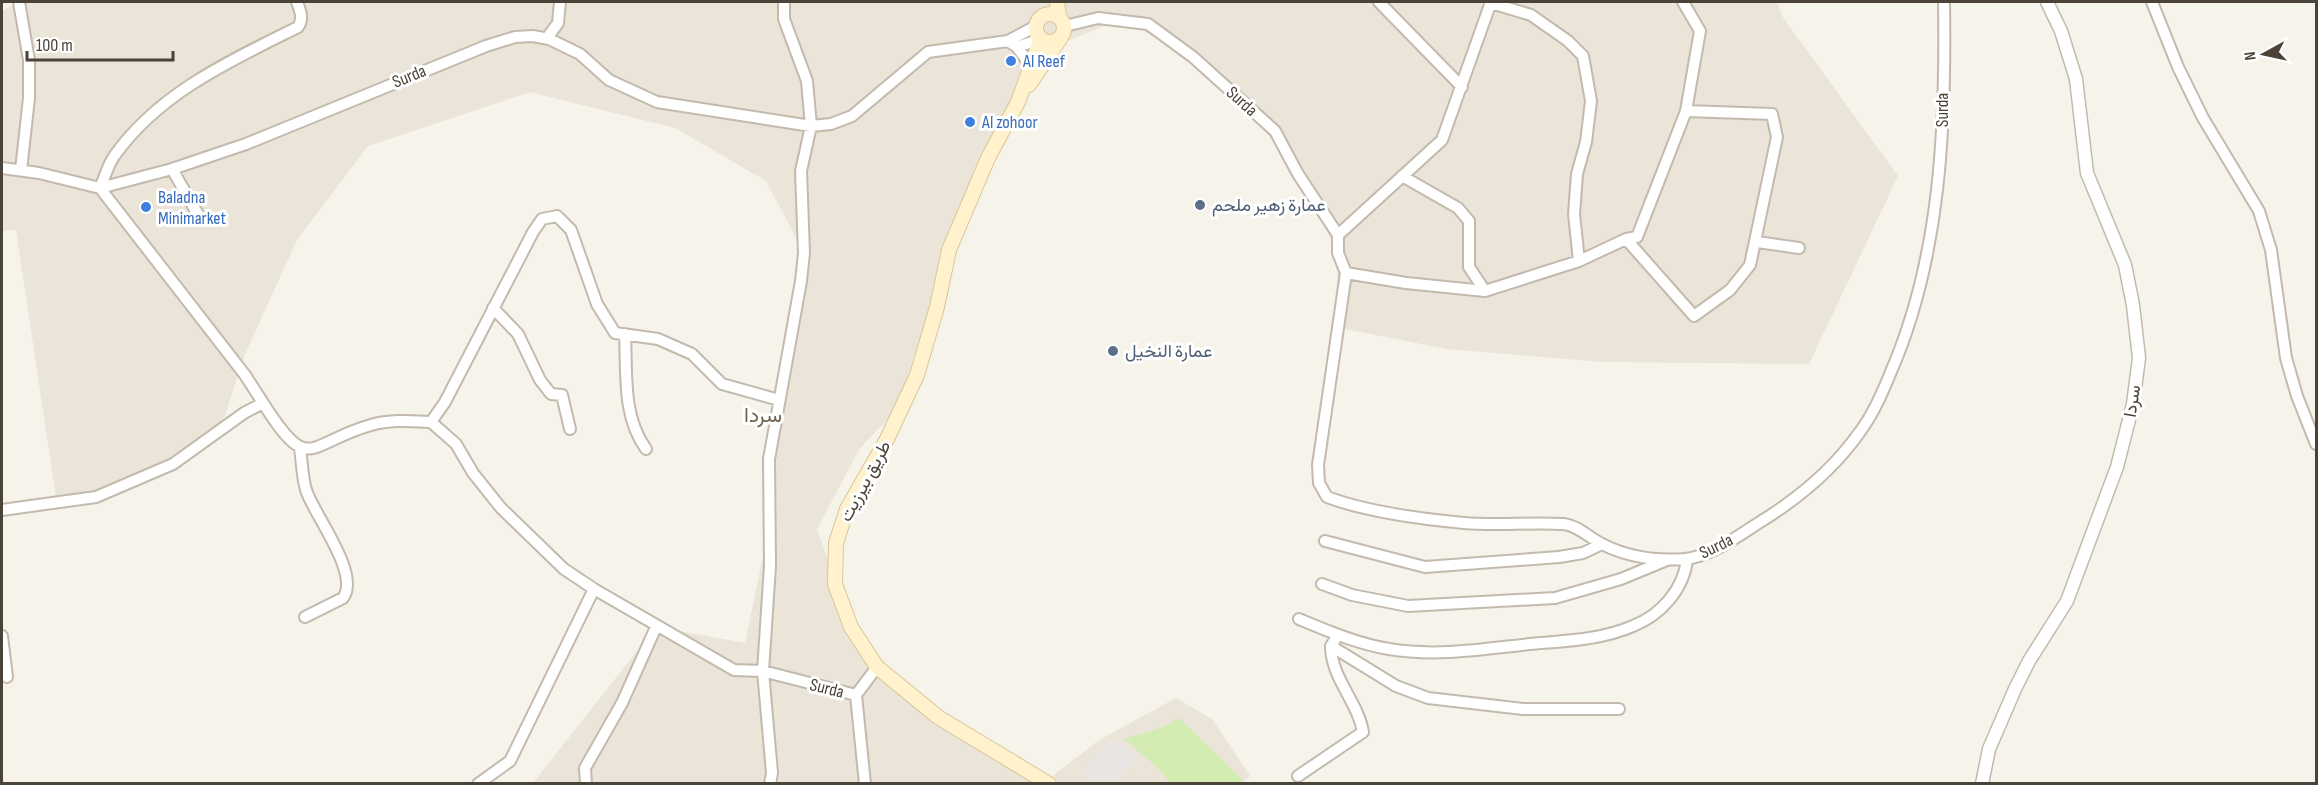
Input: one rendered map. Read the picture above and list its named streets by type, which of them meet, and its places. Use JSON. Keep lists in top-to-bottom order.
{
  "streets": {
    "main road": ["طريق بيرزيت"],
    "street": ["Surda", "سردا"]
  },
  "crossings": [
    ["Surda", "طريق بيرزيت"]
  ],
  "districts": ["سردا"],
  "places": [
    "Al Reef",
    "Al zohoor",
    "عمارة زهير ملحم",
    "Baladna Minimarket",
    "عمارة النخيل"
  ],
  "scale_bar": "100 m",
  "north": "left"
}
